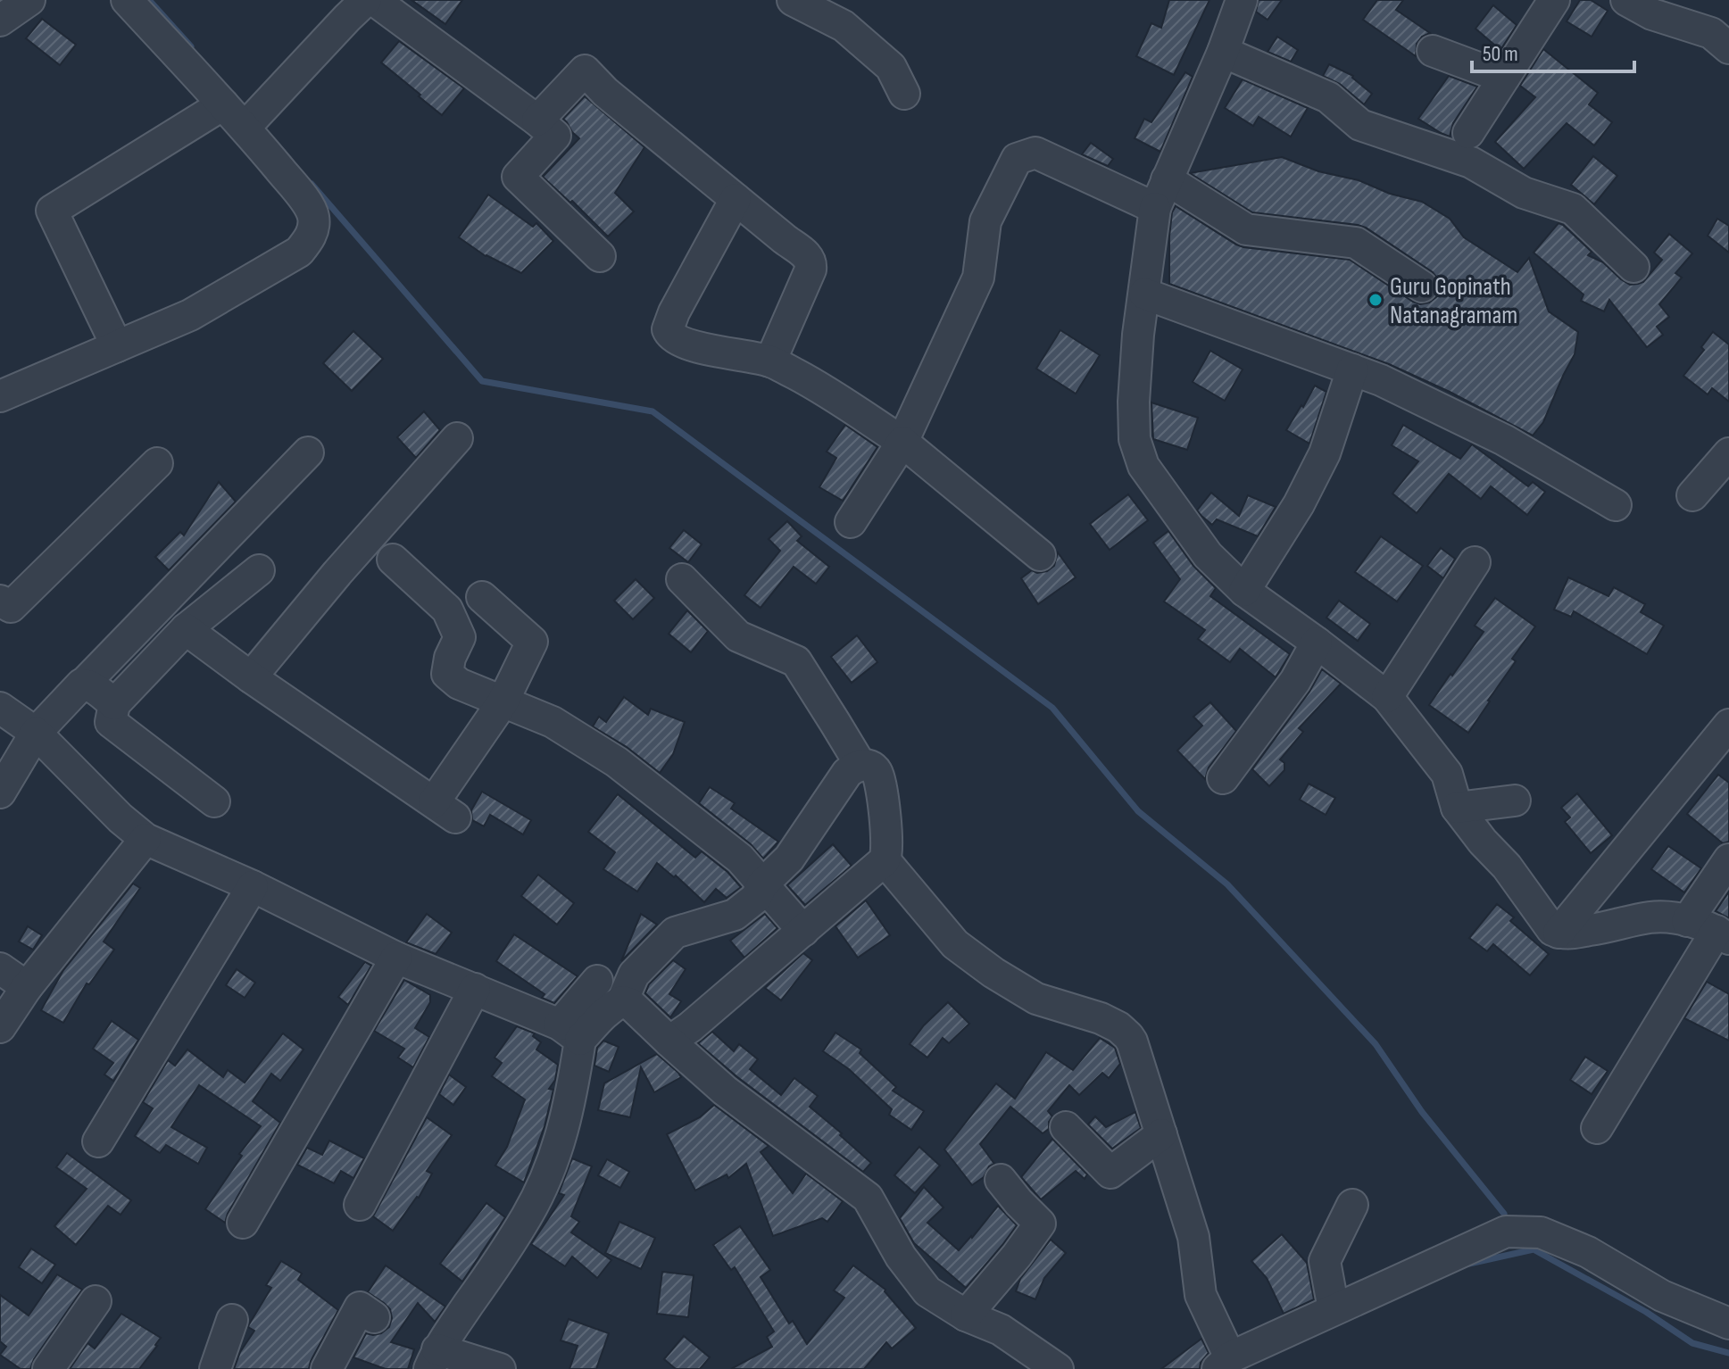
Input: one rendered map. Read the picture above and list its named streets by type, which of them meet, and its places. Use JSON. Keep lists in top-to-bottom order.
{
  "places": ["Guru Gopinath Natanagramam"],
  "scale_bar": "50 m"
}
